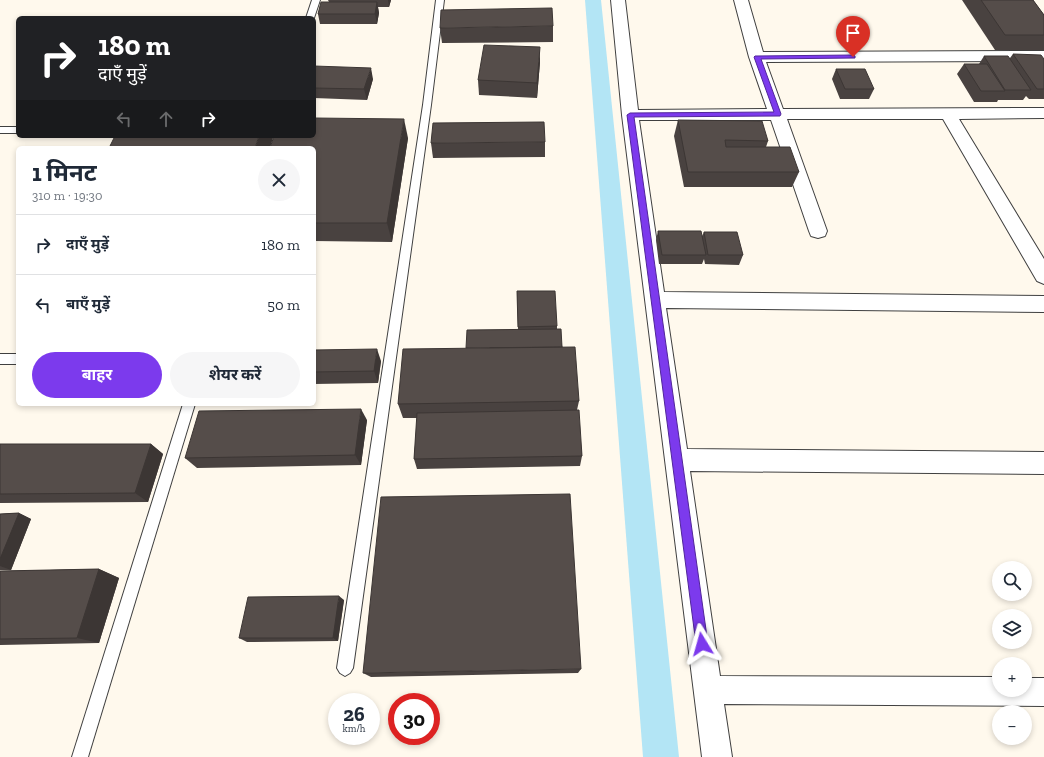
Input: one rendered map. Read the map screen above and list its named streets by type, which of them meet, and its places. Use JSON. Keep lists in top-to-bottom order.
{
  "page": {
    "turn": ["180 m", "दाएँ मुड़ें"],
    "heading": ["1 मिनट", "310 m · 19:30"],
    "list": [
      {
        "name": "दाएँ मुड़ें",
        "value": "180 m"
      },
      {
        "name": "बाएँ मुड़ें",
        "value": "50 m"
      }
    ],
    "buttons": ["बाहर", "शेयर करें"],
    "map_buttons": ["+", "−"],
    "speed": "26 km/h",
    "limit": "30"
  }
}
